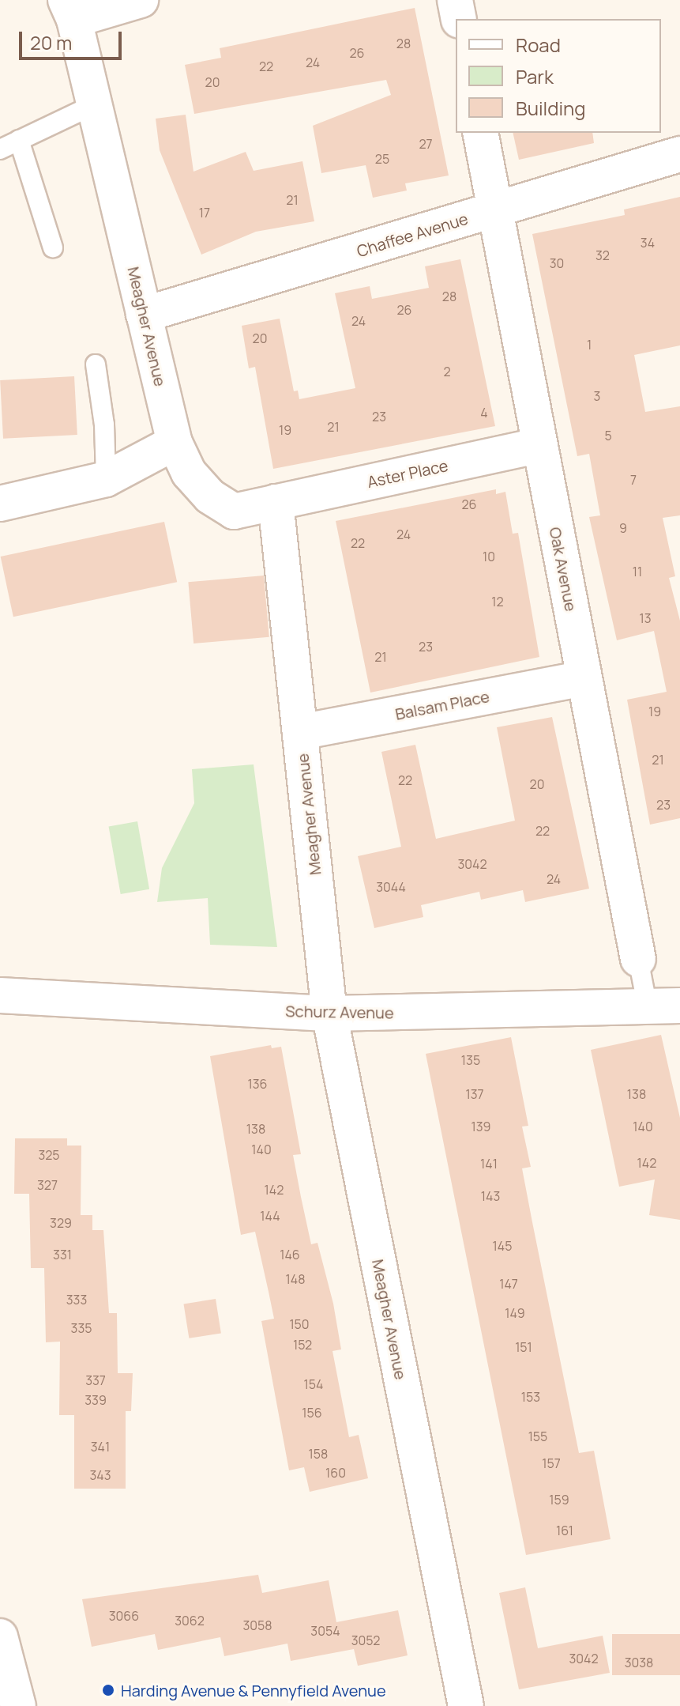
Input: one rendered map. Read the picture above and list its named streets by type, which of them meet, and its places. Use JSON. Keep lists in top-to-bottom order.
{
  "streets": {
    "street": [
      "Chaffee Avenue",
      "Meagher Avenue",
      "Aster Place",
      "Oak Avenue",
      "Balsam Place",
      "Schurz Avenue"
    ]
  },
  "crossings": [
    ["Chaffee Avenue", "Meagher Avenue"],
    ["Chaffee Avenue", "Oak Avenue"],
    ["Meagher Avenue", "Aster Place"],
    ["Meagher Avenue", "Balsam Place"],
    ["Meagher Avenue", "Schurz Avenue"],
    ["Aster Place", "Oak Avenue"],
    ["Oak Avenue", "Balsam Place"],
    ["Oak Avenue", "Schurz Avenue"]
  ],
  "places": ["Harding Avenue & Pennyfield Avenue"],
  "house_numbers": [
    "28",
    "26",
    "24",
    "22",
    "20",
    "27",
    "25",
    "21",
    "17",
    "34",
    "32",
    "30",
    "28",
    "26",
    "24",
    "20",
    "1",
    "2",
    "3",
    "4",
    "23",
    "21",
    "19",
    "5",
    "7",
    "26",
    "9",
    "24",
    "22",
    "10",
    "11",
    "12",
    "13",
    "23",
    "21",
    "19",
    "21",
    "22",
    "20",
    "23",
    "22",
    "3042",
    "24",
    "3044",
    "135",
    "136",
    "137",
    "138",
    "139",
    "140",
    "138",
    "140",
    "325",
    "142",
    "141",
    "327",
    "142",
    "143",
    "144",
    "329",
    "145",
    "331",
    "146",
    "148",
    "147",
    "333",
    "149",
    "150",
    "335",
    "152",
    "151",
    "337",
    "154",
    "153",
    "339",
    "156",
    "155",
    "341",
    "158",
    "157",
    "160",
    "343",
    "159",
    "161",
    "3066",
    "3062",
    "3058",
    "3054",
    "3052",
    "3042",
    "3038"
  ],
  "legend": ["Road", "Park", "Building"],
  "scale_bar": "20 m"
}
